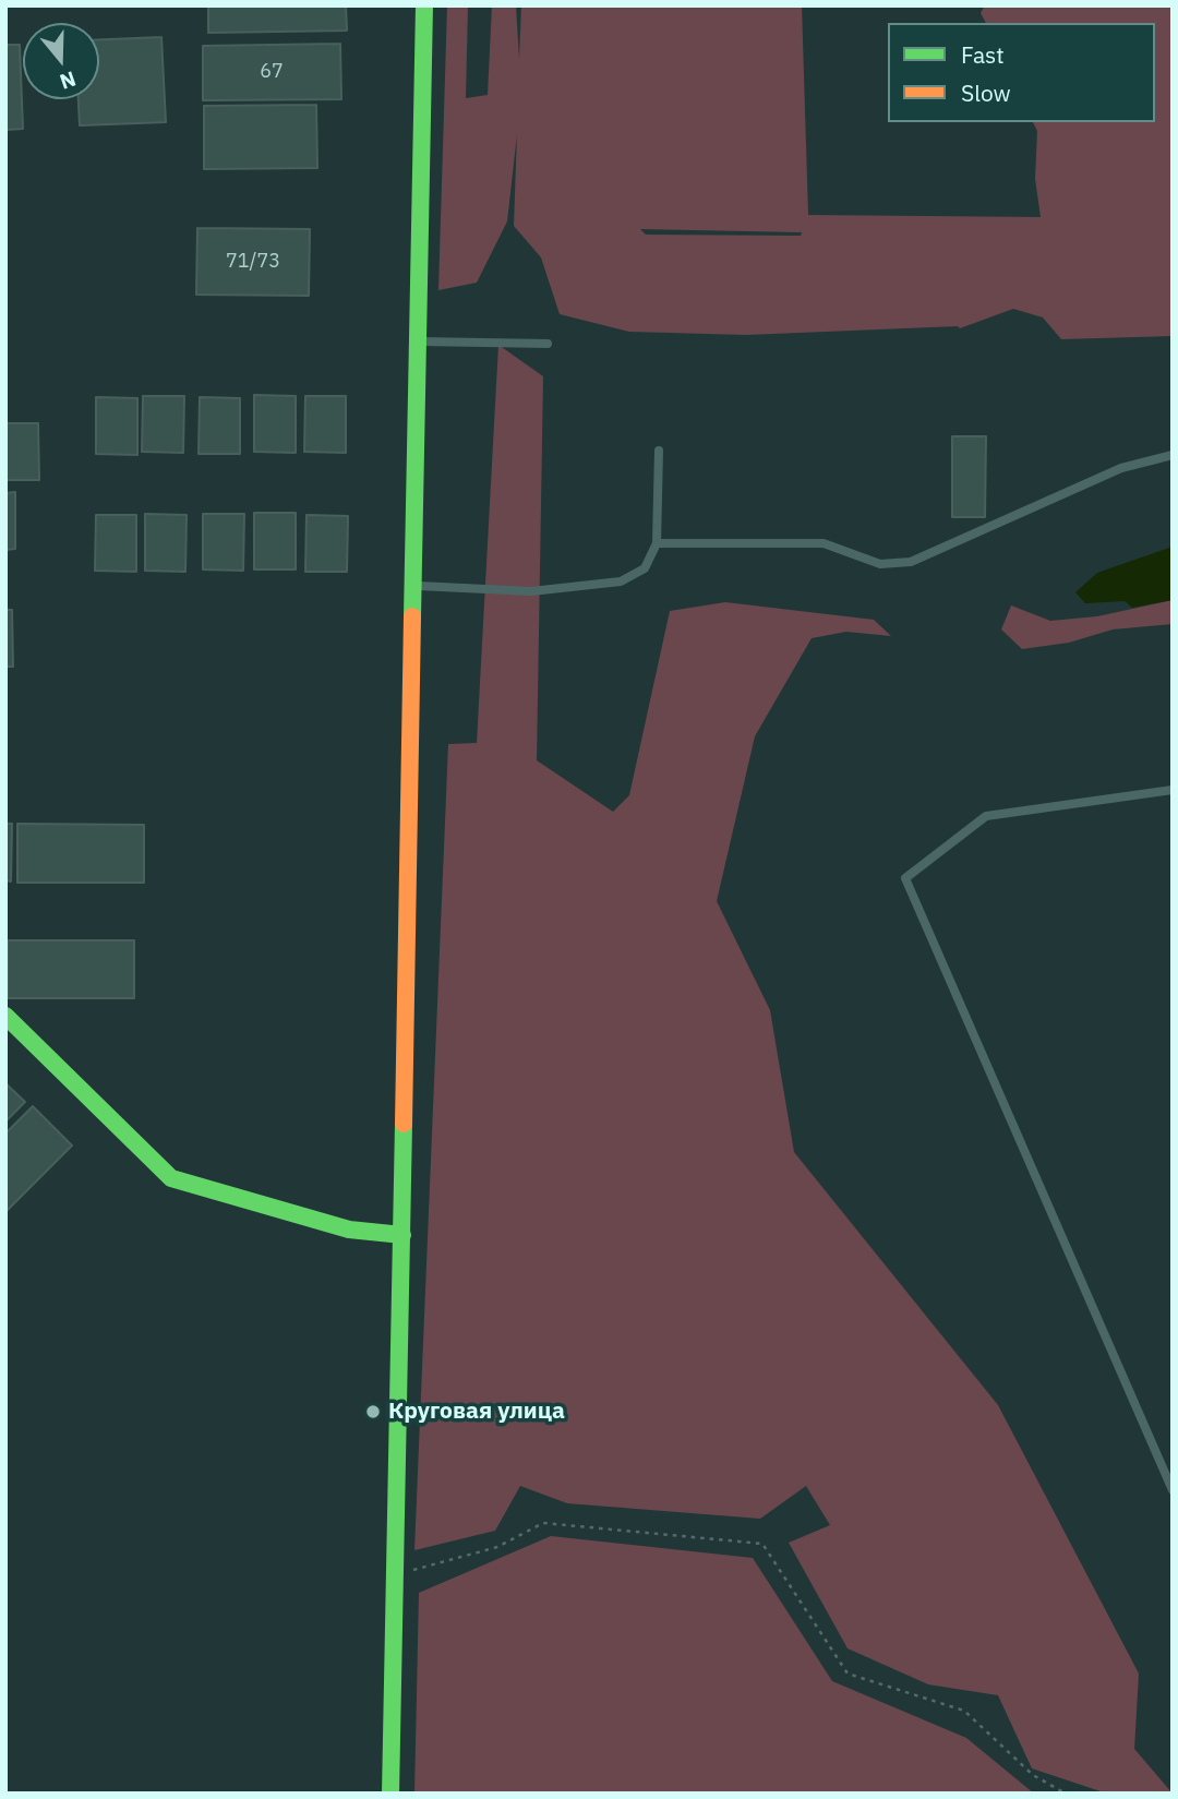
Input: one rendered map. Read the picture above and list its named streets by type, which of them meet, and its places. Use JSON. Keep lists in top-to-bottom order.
{
  "places": ["Круговая улица"],
  "house_numbers": ["67", "71/73"],
  "legend": ["Fast", "Slow"],
  "north": "bottom"
}
